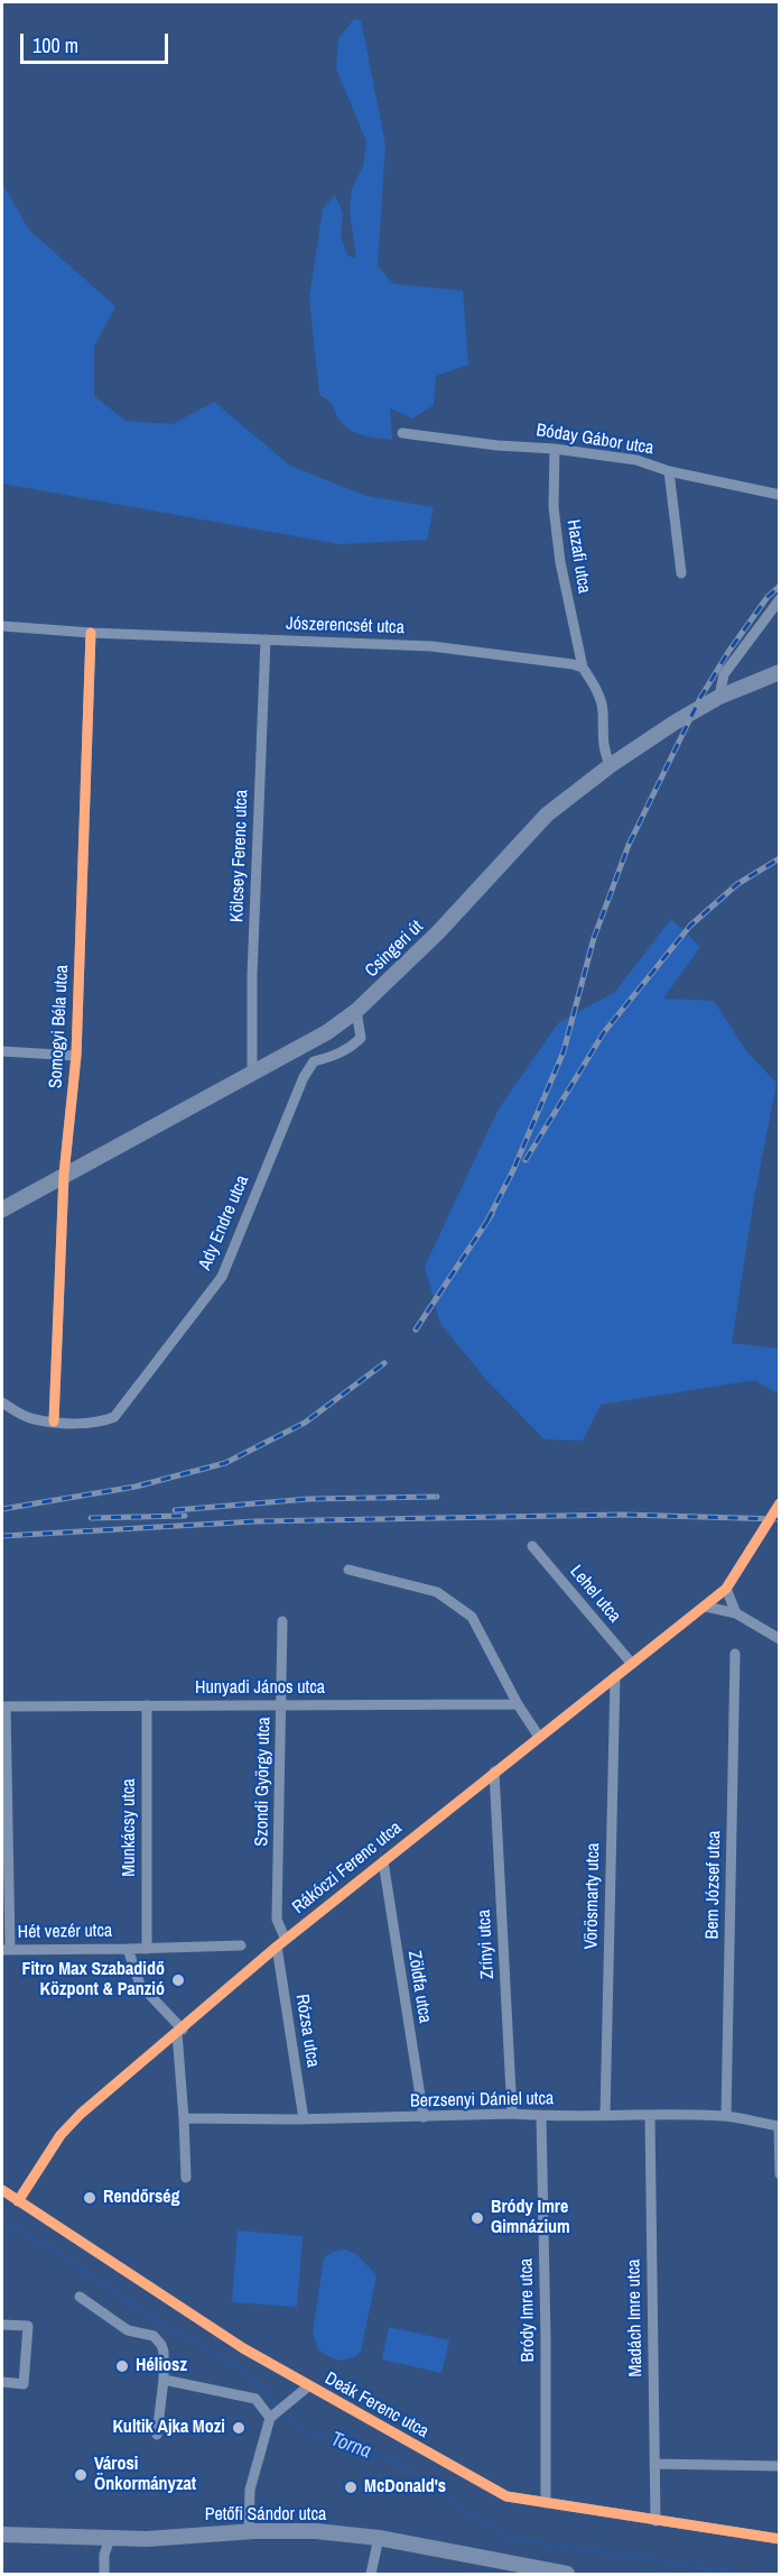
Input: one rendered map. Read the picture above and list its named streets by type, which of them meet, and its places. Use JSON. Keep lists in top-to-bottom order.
{
  "streets": {
    "main road": ["Csingeri út", "Petőfi Sándor utca"],
    "street": [
      "Bóday Gábor utca",
      "Hazafi utca",
      "Jószerencsét utca",
      "Kölcsey Ferenc utca",
      "Somogyi Béla utca",
      "Ady Endre utca",
      "Lehel utca",
      "Hunyadi János utca",
      "Szondi György utca",
      "Munkácsy utca",
      "Rákóczi Ferenc utca",
      "Bem József utca",
      "Vörösmarty utca",
      "Hét vezér utca",
      "Zrínyi utca",
      "Zöldfa utca",
      "Rózsa utca",
      "Berzsenyi Dániel utca",
      "Bródy Imre utca",
      "Madách Imre utca",
      "Deák Ferenc utca"
    ]
  },
  "crossings": [
    ["Bóday Gábor utca", "Hazafi utca"],
    ["Hazafi utca", "Jószerencsét utca"],
    ["Jószerencsét utca", "Kölcsey Ferenc utca"],
    ["Jószerencsét utca", "Somogyi Béla utca"],
    ["Kölcsey Ferenc utca", "Csingeri út"],
    ["Csingeri út", "Somogyi Béla utca"],
    ["Csingeri út", "Ady Endre utca"],
    ["Somogyi Béla utca", "Ady Endre utca"],
    ["Lehel utca", "Rákóczi Ferenc utca"],
    ["Hunyadi János utca", "Szondi György utca"],
    ["Hunyadi János utca", "Munkácsy utca"],
    ["Szondi György utca", "Rákóczi Ferenc utca"],
    ["Szondi György utca", "Rózsa utca"],
    ["Munkácsy utca", "Hét vezér utca"],
    ["Rákóczi Ferenc utca", "Vörösmarty utca"],
    ["Rákóczi Ferenc utca", "Hét vezér utca"],
    ["Rákóczi Ferenc utca", "Zrínyi utca"],
    ["Rákóczi Ferenc utca", "Zöldfa utca"],
    ["Rákóczi Ferenc utca", "Rózsa utca"],
    ["Rákóczi Ferenc utca", "Deák Ferenc utca"],
    ["Bem József utca", "Berzsenyi Dániel utca"],
    ["Vörösmarty utca", "Berzsenyi Dániel utca"],
    ["Zrínyi utca", "Berzsenyi Dániel utca"],
    ["Zöldfa utca", "Berzsenyi Dániel utca"],
    ["Rózsa utca", "Berzsenyi Dániel utca"],
    ["Berzsenyi Dániel utca", "Bródy Imre utca"],
    ["Berzsenyi Dániel utca", "Madách Imre utca"],
    ["Bródy Imre utca", "Deák Ferenc utca"],
    ["Madách Imre utca", "Deák Ferenc utca"]
  ],
  "water": ["Torna"],
  "places": [
    "Fitro Max Szabadidő Központ & Panzió",
    "Rendőrség",
    "Bródy Imre Gimnázium",
    "Héliosz",
    "Kultik Ajka Mozi",
    "Városi Önkormányzat",
    "McDonald's"
  ],
  "scale_bar": "100 m"
}
